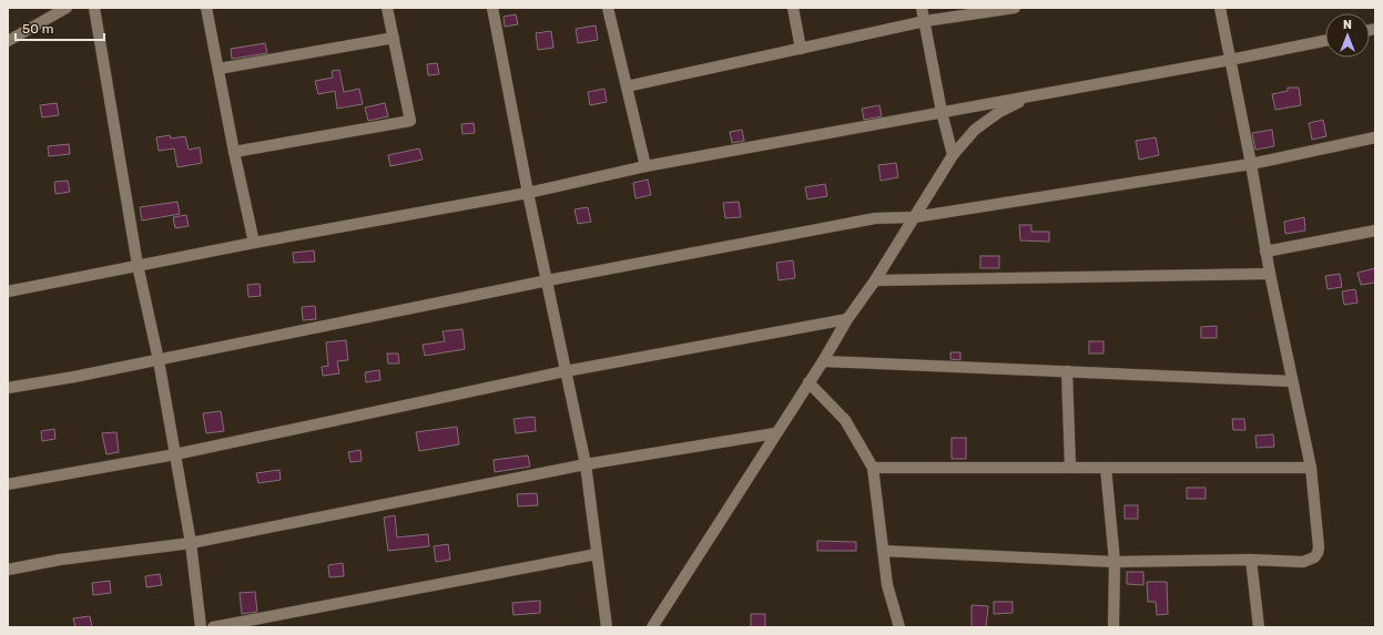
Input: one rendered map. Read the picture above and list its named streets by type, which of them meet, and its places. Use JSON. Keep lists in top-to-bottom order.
{
  "scale_bar": "50 m",
  "north": "top"
}
